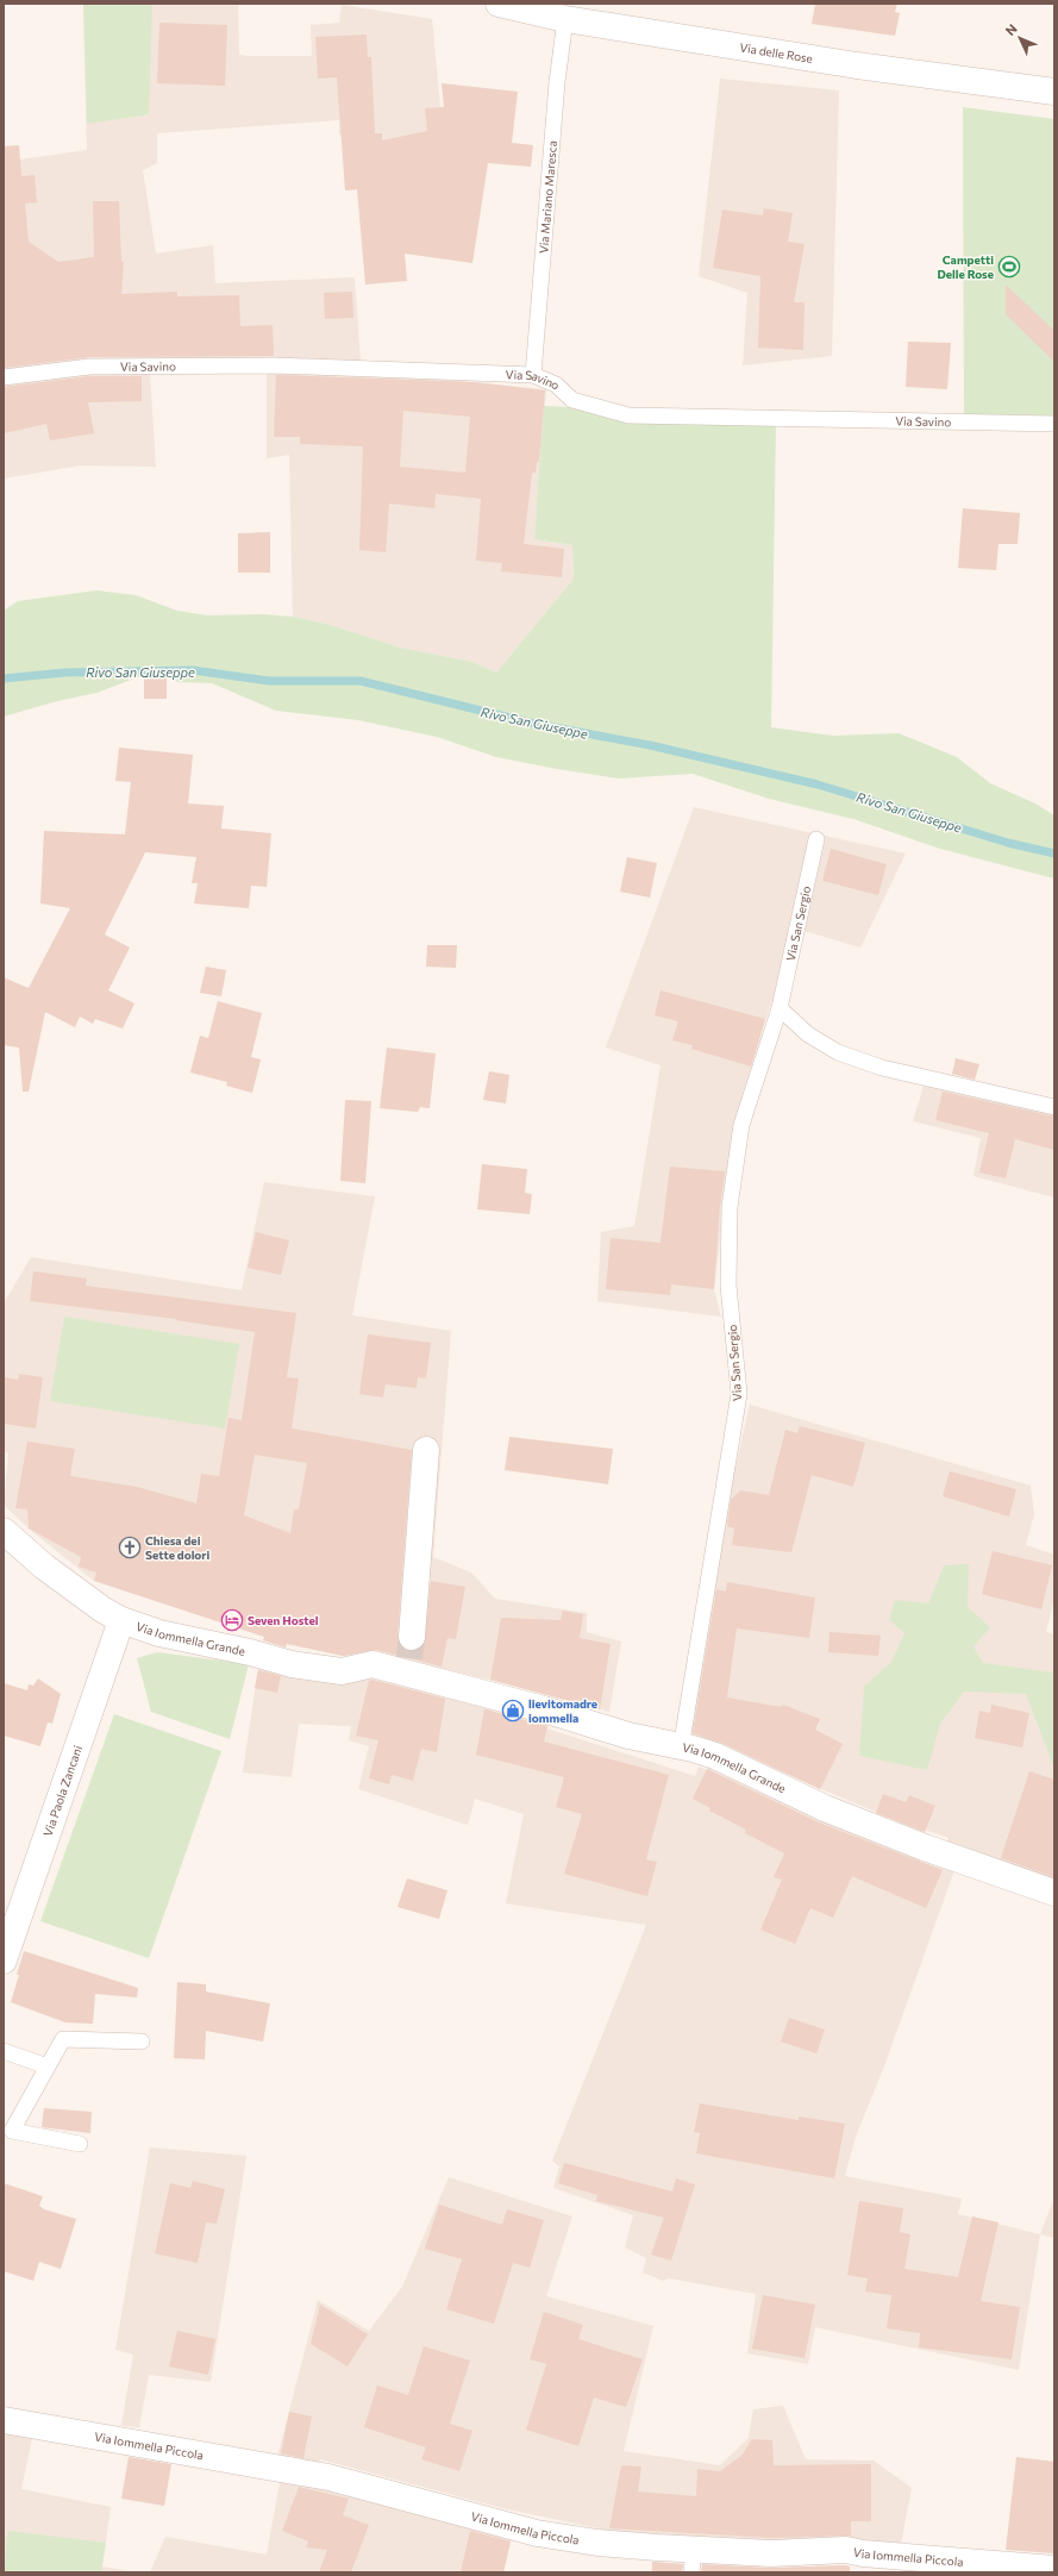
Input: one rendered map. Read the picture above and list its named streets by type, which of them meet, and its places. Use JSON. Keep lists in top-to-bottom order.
{
  "streets": {
    "street": [
      "Via delle Rose",
      "Via Iommella Grande",
      "Via Paola Zancani",
      "Via Iommella Piccola"
    ],
    "lane": ["Via Mariano Maresca", "Via Savino", "Via San Sergio"]
  },
  "crossings": [
    ["Via delle Rose", "Via Mariano Maresca"],
    ["Via Mariano Maresca", "Via Savino"],
    ["Via San Sergio", "Via Iommella Grande"],
    ["Via Iommella Grande", "Via Paola Zancani"]
  ],
  "water": ["Rivo San Giuseppe"],
  "places": {
    "sports": ["Campetti Delle Rose"],
    "church": ["Chiesa dei Sette dolori"],
    "hotel": ["Seven Hostel"],
    "shop": ["lievitomadre iommella"]
  },
  "north": "top left"
}
